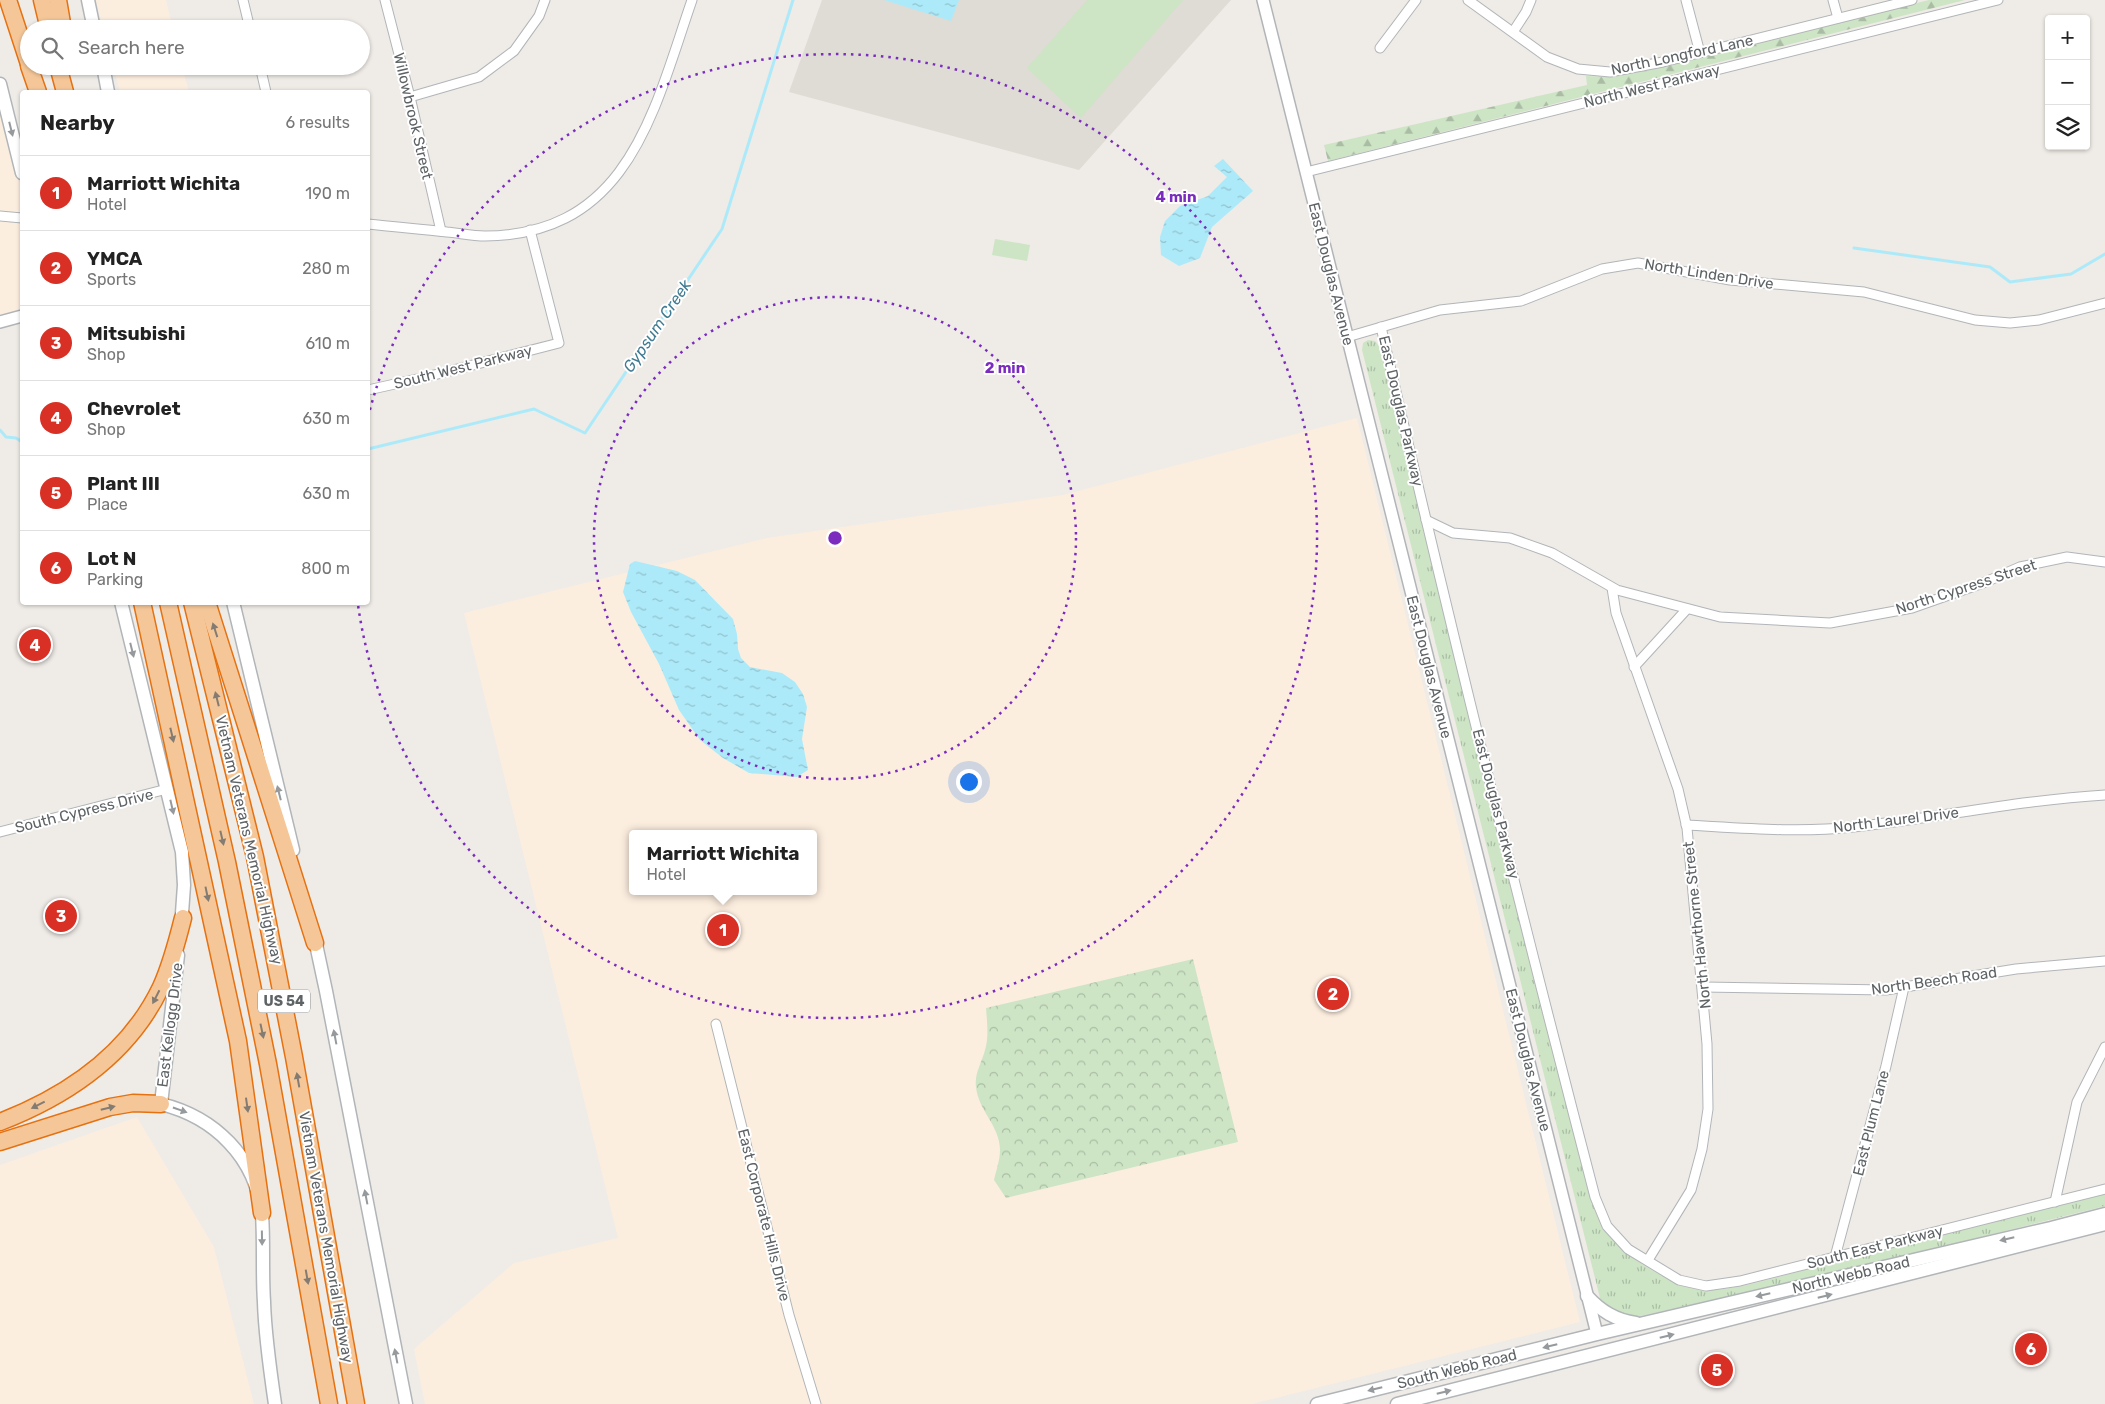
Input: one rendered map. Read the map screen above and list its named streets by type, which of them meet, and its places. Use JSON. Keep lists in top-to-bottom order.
{
  "streets": {
    "highway": ["Vietnam Veterans Memorial Highway", "US 54"],
    "main road": ["East Kellogg Drive", "North Webb Road", "South Webb Road"],
    "street": [
      "North Longford Lane",
      "North West Parkway",
      "Willowbrook Street",
      "East Douglas Avenue",
      "North Linden Drive",
      "South West Parkway",
      "East Douglas Parkway",
      "North Cypress Street",
      "South Cypress Drive",
      "North Laurel Drive",
      "North Hawthorne Street",
      "North Beech Road",
      "East Plum Lane",
      "East Corporate Hills Drive",
      "South East Parkway"
    ]
  },
  "crossings": [
    ["North West Parkway", "East Douglas Avenue"],
    ["East Douglas Avenue", "North Linden Drive"],
    ["East Douglas Avenue", "North Webb Road"],
    ["East Douglas Avenue", "South Webb Road"],
    ["North Linden Drive", "East Douglas Parkway"],
    ["East Douglas Parkway", "North Cypress Street"],
    ["East Douglas Parkway", "North Hawthorne Street"],
    ["East Douglas Parkway", "South East Parkway"],
    ["North Cypress Street", "North Hawthorne Street"],
    ["South Cypress Drive", "East Kellogg Drive"],
    ["North Laurel Drive", "North Hawthorne Street"],
    ["North Hawthorne Street", "North Beech Road"],
    ["North Hawthorne Street", "South East Parkway"],
    ["North Beech Road", "East Plum Lane"],
    ["East Plum Lane", "South East Parkway"],
    ["North Webb Road", "South Webb Road"]
  ],
  "water": ["Gypsum Creek"],
  "page": {
    "map_buttons": ["+", "−"],
    "search": "Search here",
    "heading": ["Nearby", "6 results"],
    "list": [
      {
        "mark": "1",
        "name": "Marriott Wichita",
        "note": "Hotel",
        "value": "190 m"
      },
      {
        "mark": "2",
        "name": "YMCA",
        "note": "Sports",
        "value": "280 m"
      },
      {
        "mark": "3",
        "name": "Mitsubishi",
        "note": "Shop",
        "value": "610 m"
      },
      {
        "mark": "4",
        "name": "Chevrolet",
        "note": "Shop",
        "value": "630 m"
      },
      {
        "mark": "5",
        "name": "Plant III",
        "note": "Place",
        "value": "630 m"
      },
      {
        "mark": "6",
        "name": "Lot N",
        "note": "Parking",
        "value": "800 m"
      }
    ],
    "pins": [
      "4",
      "3",
      "1",
      "2",
      "6",
      "5"
    ],
    "popup": ["Marriott Wichita", "Hotel"]
  },
  "rings": ["4 min", "2 min"]
}
